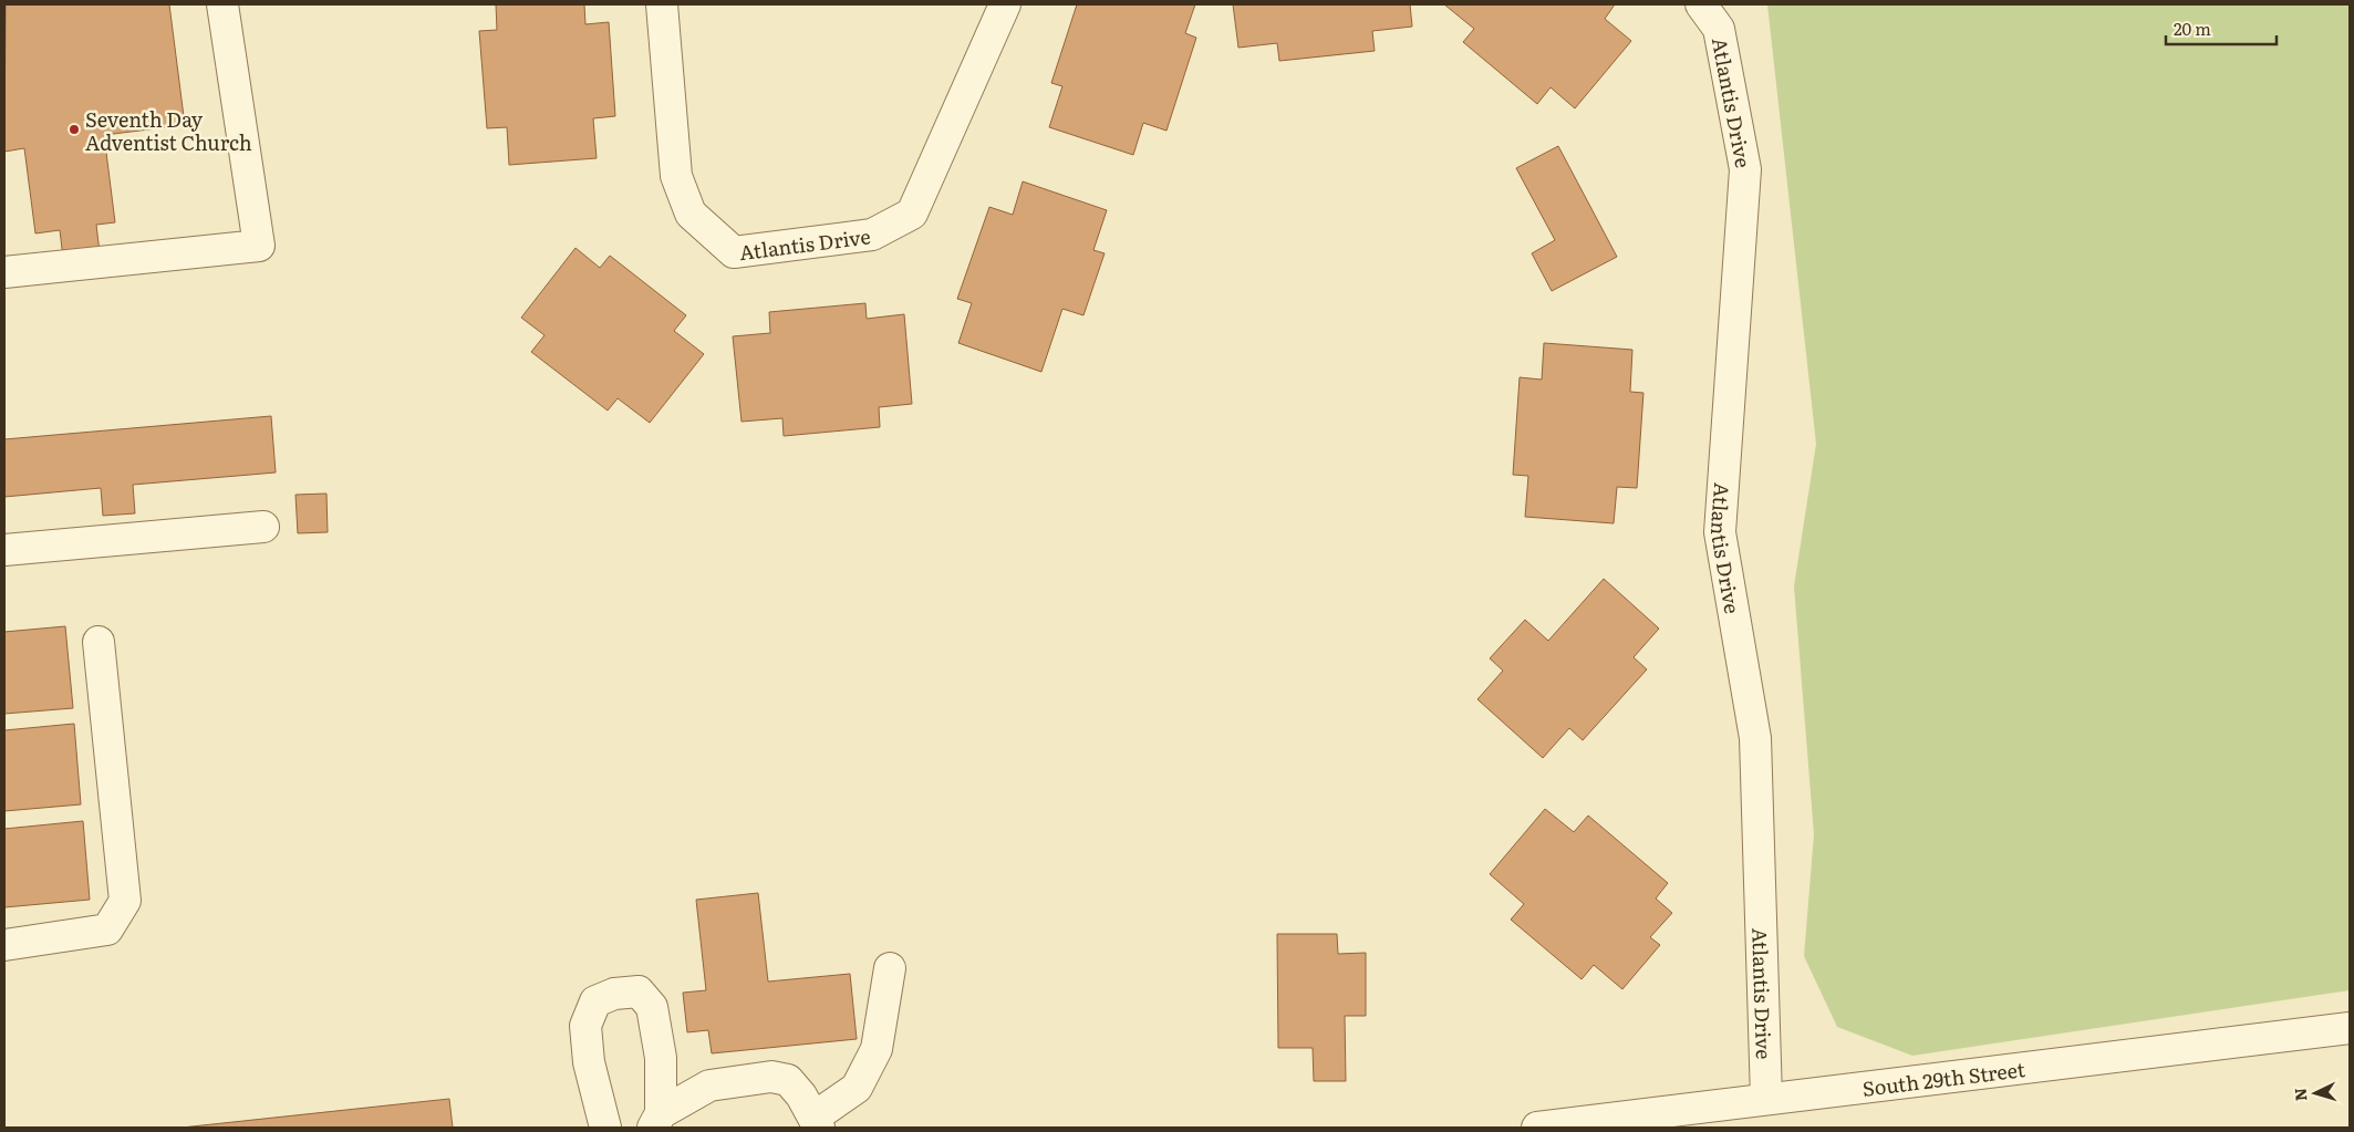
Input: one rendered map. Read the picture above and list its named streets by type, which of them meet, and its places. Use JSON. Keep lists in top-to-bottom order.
{
  "streets": {
    "street": ["Atlantis Drive", "South 29th Street"]
  },
  "crossings": [
    ["Atlantis Drive", "South 29th Street"]
  ],
  "places": ["Seventh Day Adventist Church"],
  "scale_bar": "20 m",
  "north": "left"
}
